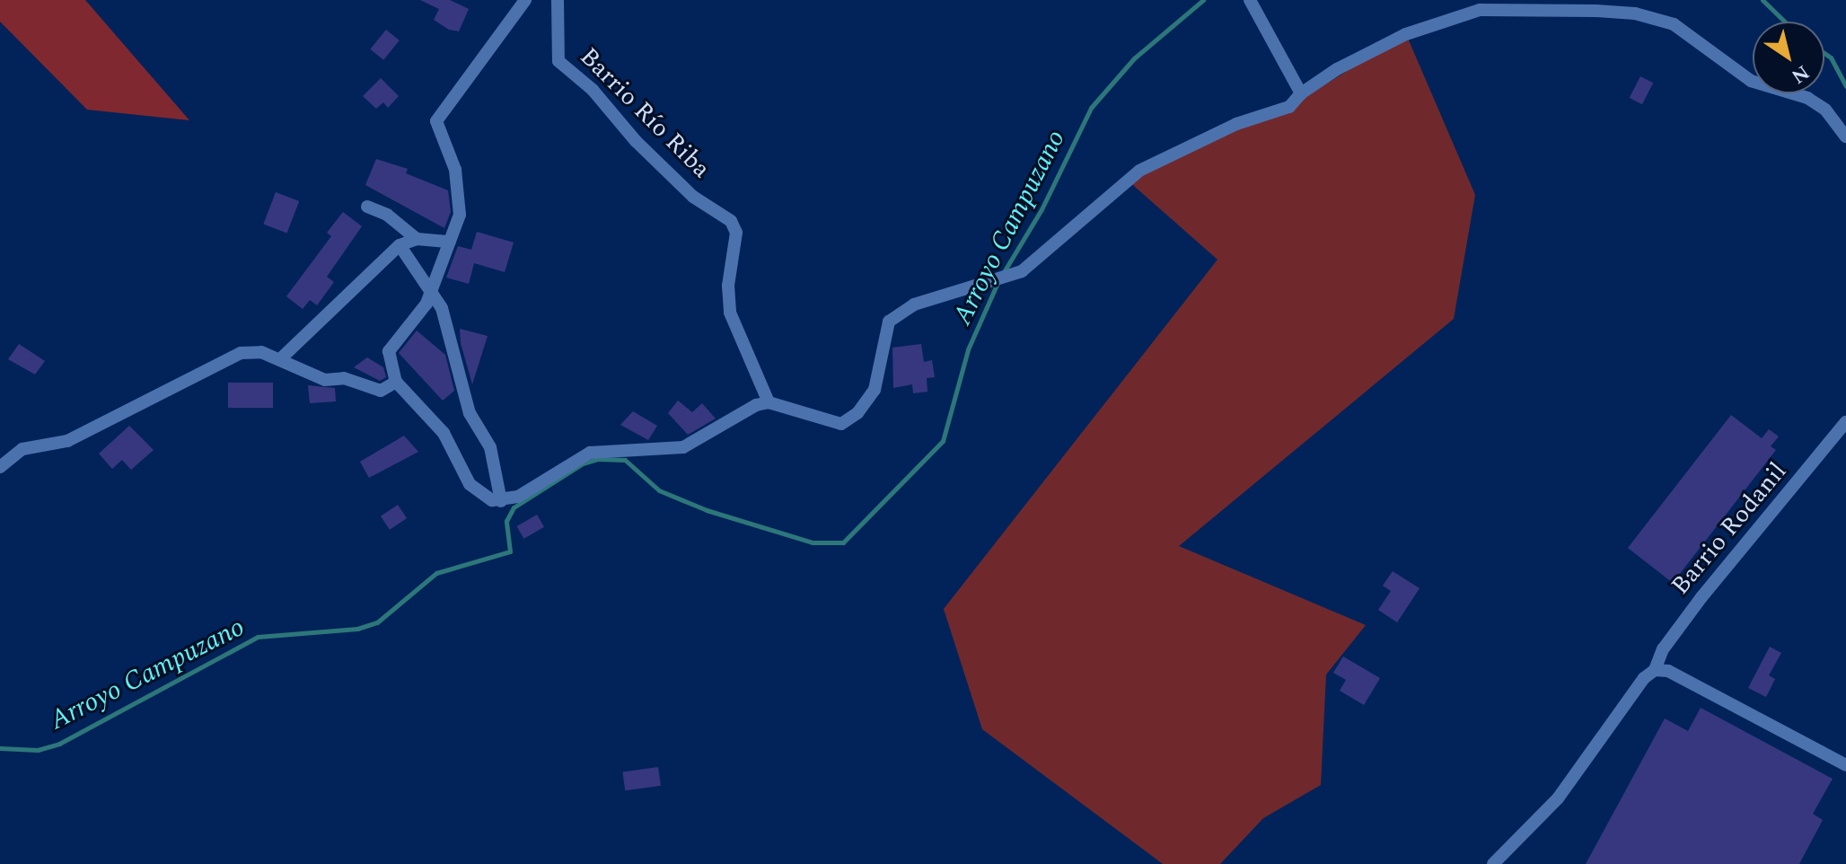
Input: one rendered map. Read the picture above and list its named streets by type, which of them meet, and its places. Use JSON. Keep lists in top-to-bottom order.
{
  "streets": {
    "street": ["Barrio Río Riba", "Barrio Rodanil"]
  },
  "water": ["Arroyo Campuzano"],
  "north": "bottom right"
}
